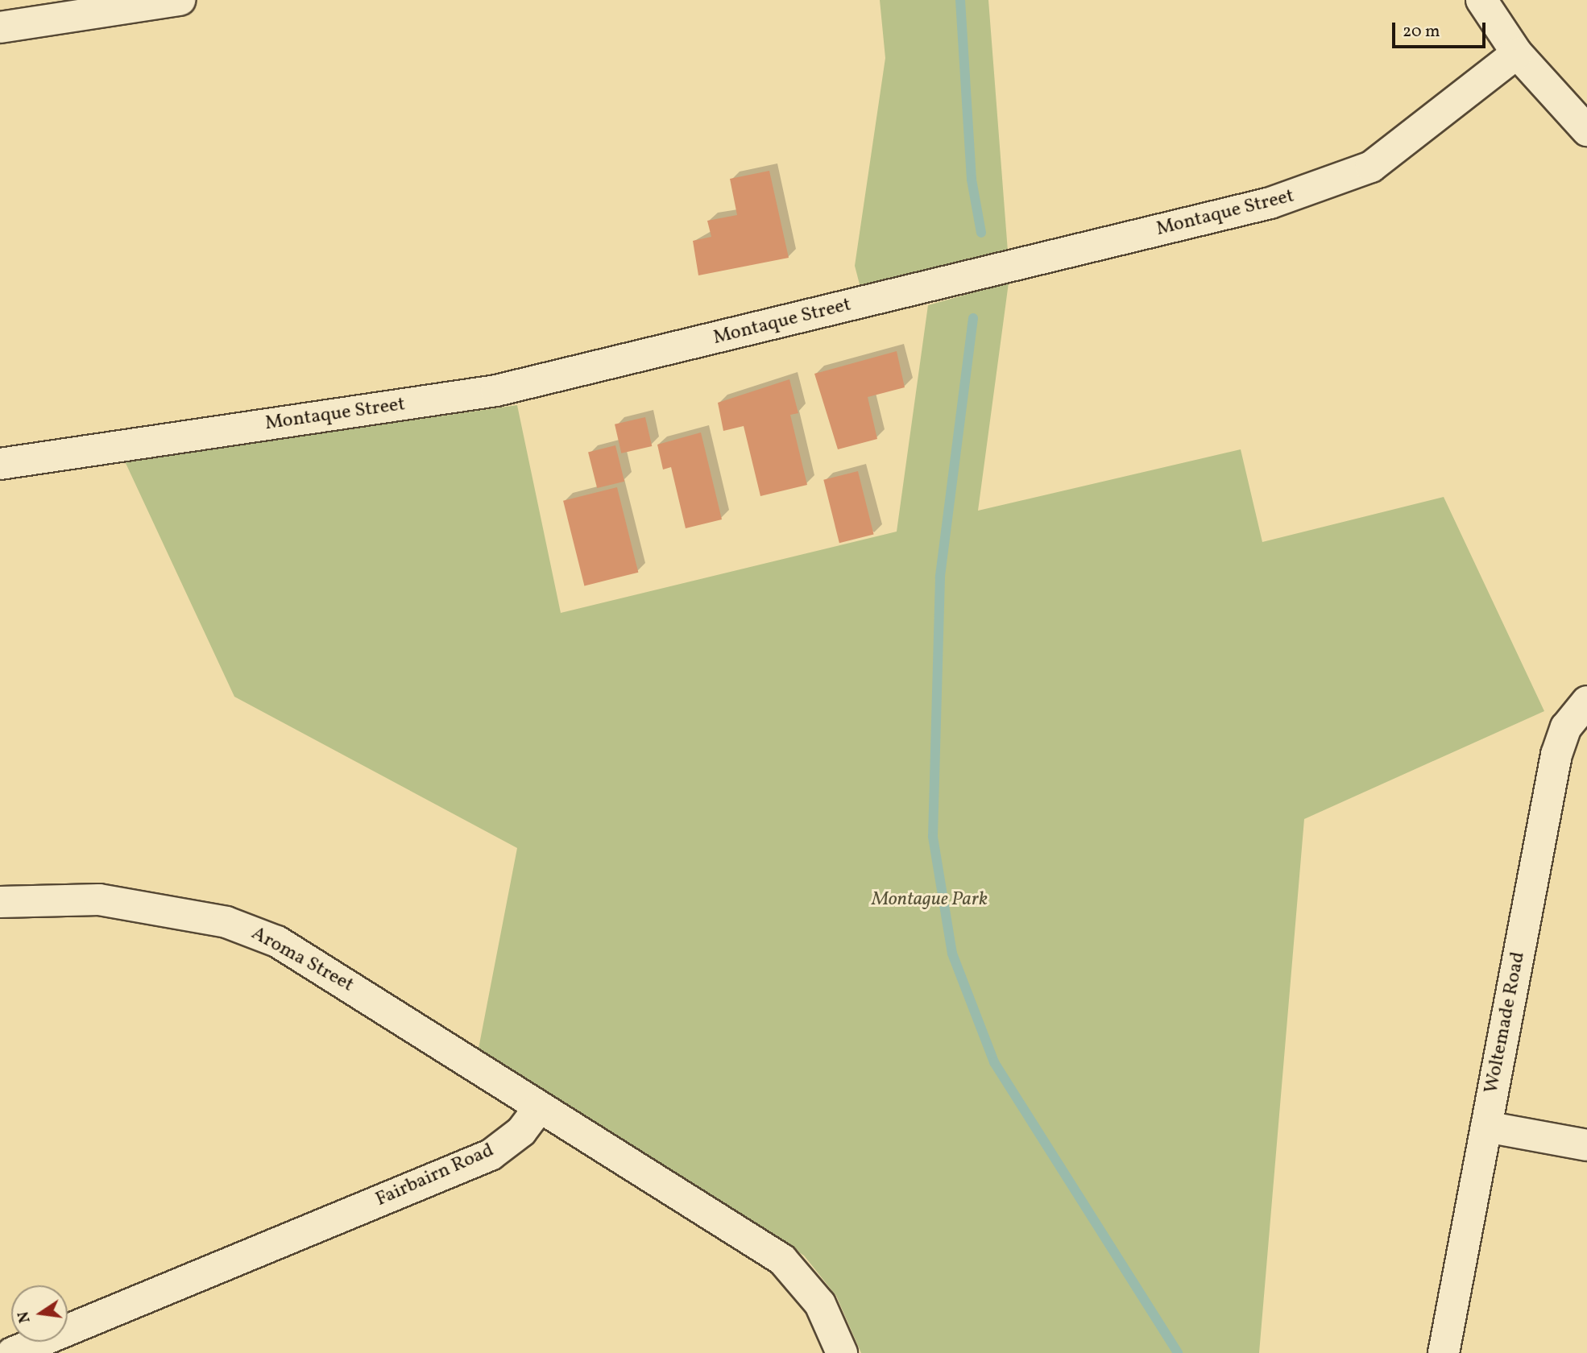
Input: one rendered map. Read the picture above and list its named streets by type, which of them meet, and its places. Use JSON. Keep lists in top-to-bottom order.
{
  "streets": {
    "street": [
      "Montaque Street",
      "Aroma Street",
      "Woltemade Road",
      "Fairbairn Road"
    ]
  },
  "crossings": [
    ["Aroma Street", "Fairbairn Road"]
  ],
  "parks": ["Montague Park"],
  "scale_bar": "20 m",
  "north": "left"
}
